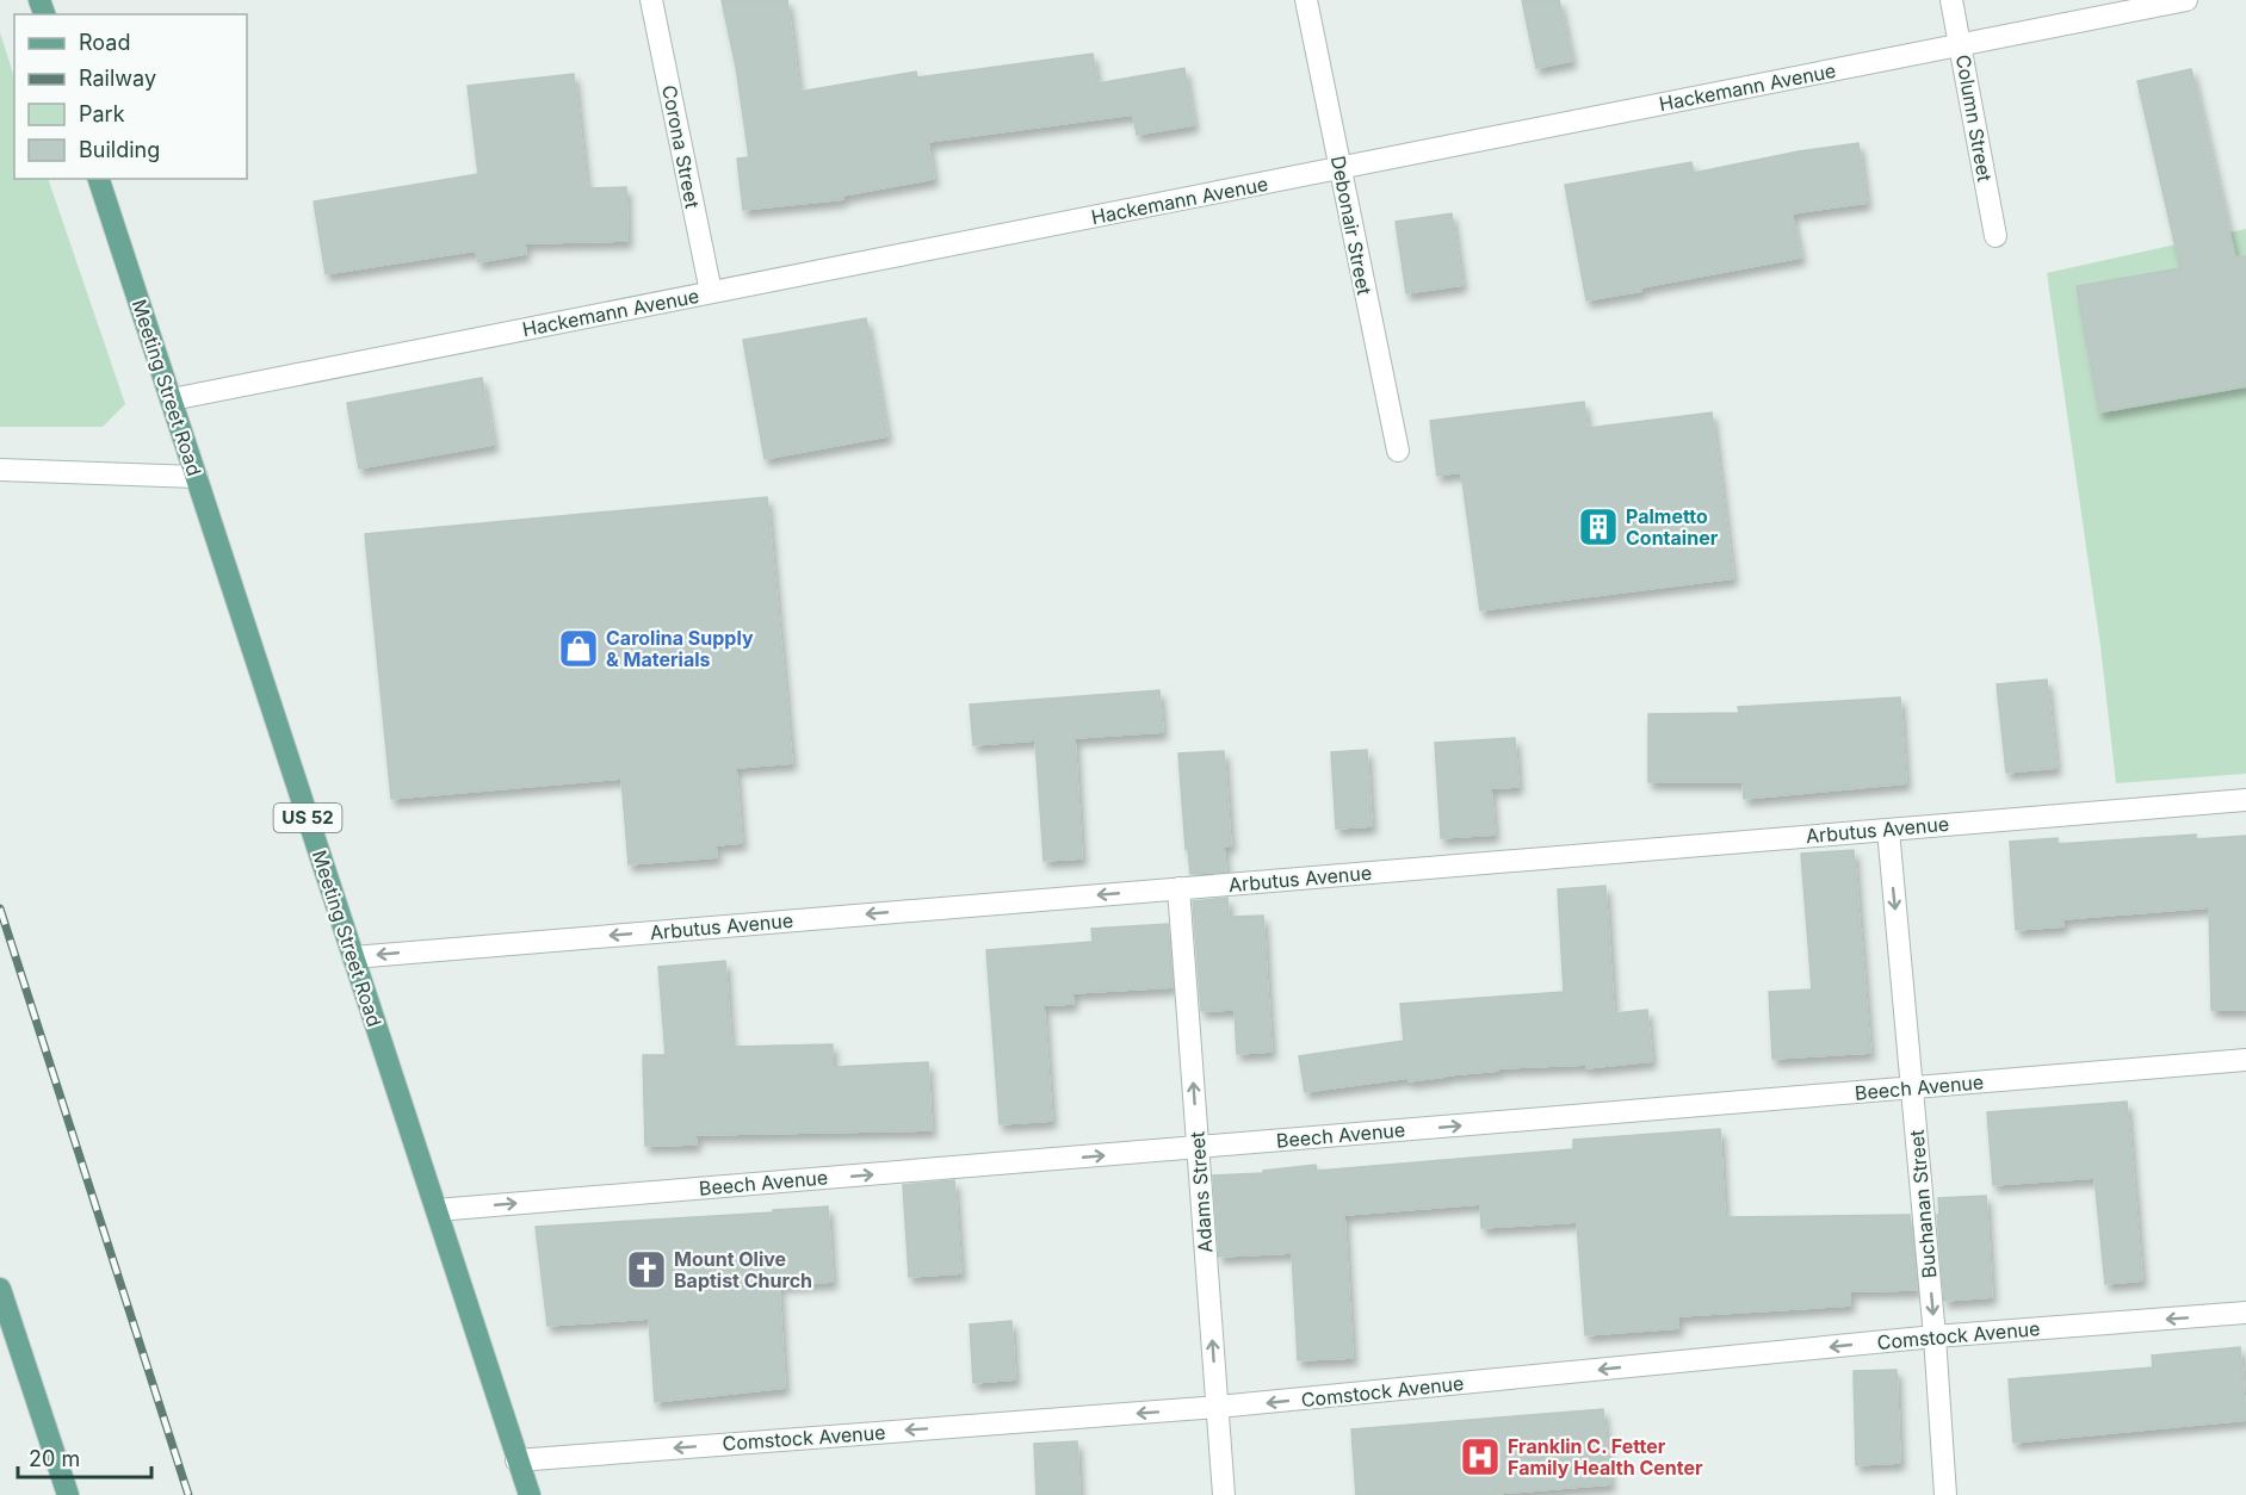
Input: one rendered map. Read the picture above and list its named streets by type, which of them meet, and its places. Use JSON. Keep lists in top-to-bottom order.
{
  "streets": {
    "main road": ["Meeting Street Road", "US 52"],
    "street": [
      "Hackemann Avenue",
      "Column Street",
      "Corona Street",
      "Debonair Street",
      "Arbutus Avenue",
      "Beech Avenue",
      "Adams Street",
      "Buchanan Street",
      "Comstock Avenue"
    ]
  },
  "crossings": [
    ["Hackemann Avenue", "Column Street"],
    ["Hackemann Avenue", "Corona Street"],
    ["Hackemann Avenue", "Debonair Street"],
    ["Hackemann Avenue", "Meeting Street Road"],
    ["Meeting Street Road", "Arbutus Avenue"],
    ["Meeting Street Road", "Beech Avenue"],
    ["Meeting Street Road", "Comstock Avenue"],
    ["Arbutus Avenue", "Adams Street"],
    ["Arbutus Avenue", "Buchanan Street"],
    ["Beech Avenue", "Adams Street"],
    ["Beech Avenue", "Buchanan Street"],
    ["Adams Street", "Comstock Avenue"],
    ["Buchanan Street", "Comstock Avenue"]
  ],
  "one_way": [
    "Arbutus Avenue",
    "Beech Avenue",
    "Adams Street",
    "Buchanan Street",
    "Comstock Avenue"
  ],
  "places": {
    "building": ["Palmetto Container"],
    "shop": ["Carolina Supply & Materials"],
    "church": ["Mount Olive Baptist Church"],
    "hospital": ["Franklin C. Fetter Family Health Center"]
  },
  "legend": [
    "Road",
    "Railway",
    "Park",
    "Building"
  ],
  "scale_bar": "20 m"
}
